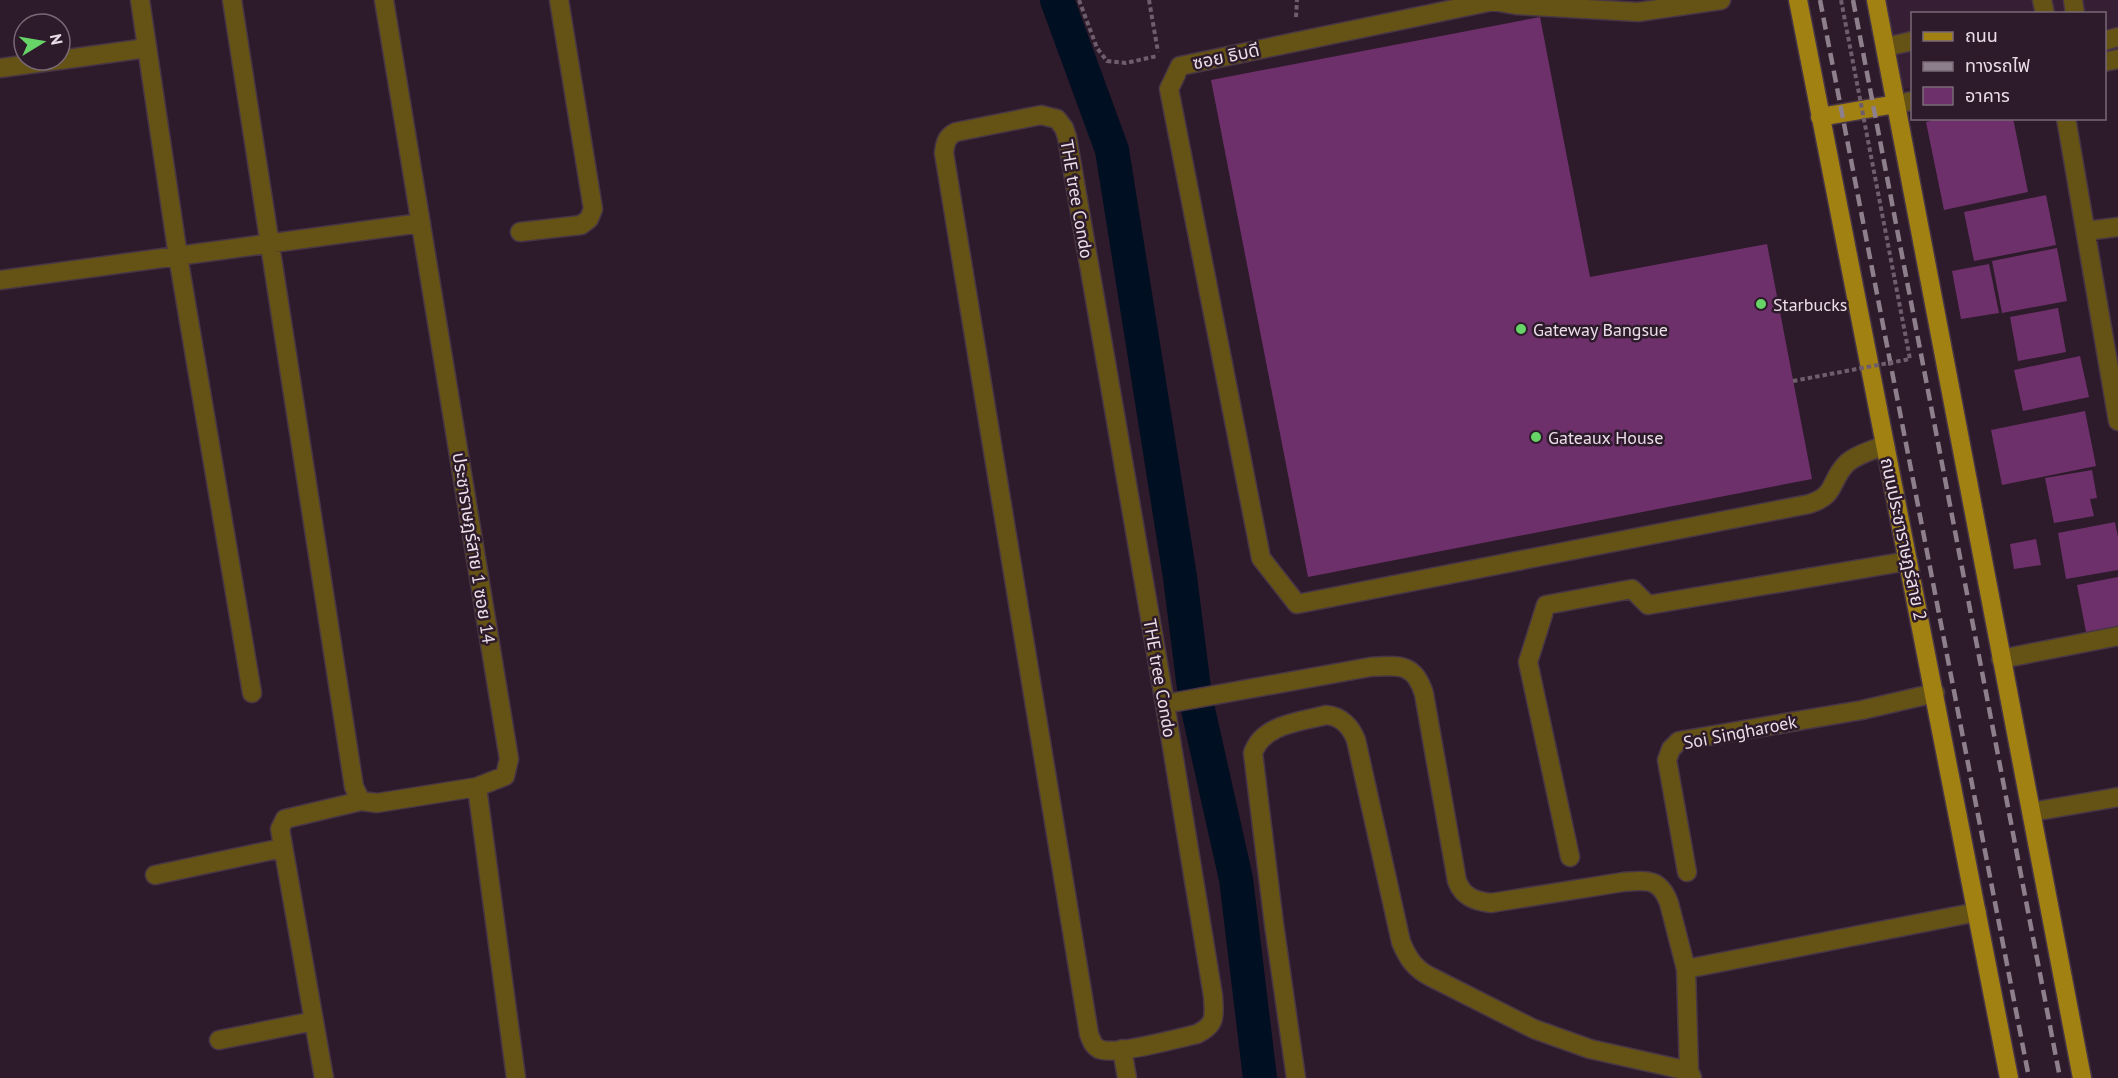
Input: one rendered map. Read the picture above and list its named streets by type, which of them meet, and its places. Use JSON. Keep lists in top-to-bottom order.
{
  "streets": {
    "main road": ["ถนนประชาราษฎร์สาย 2"],
    "street": [
      "ซอย ธิบดี",
      "THE tree Condo",
      "ประชาราษฎร์สาย 1 ซอย 14",
      "Soi Singharoek"
    ]
  },
  "crossings": [
    ["ซอย ธิบดี", "ถนนประชาราษฎร์สาย 2"],
    ["ถนนประชาราษฎร์สาย 2", "Soi Singharoek"]
  ],
  "places": ["Starbucks", "Gateway Bangsue", "Gateaux House"],
  "legend": ["ถนน", "ทางรถไฟ", "อาคาร"],
  "north": "right"
}
